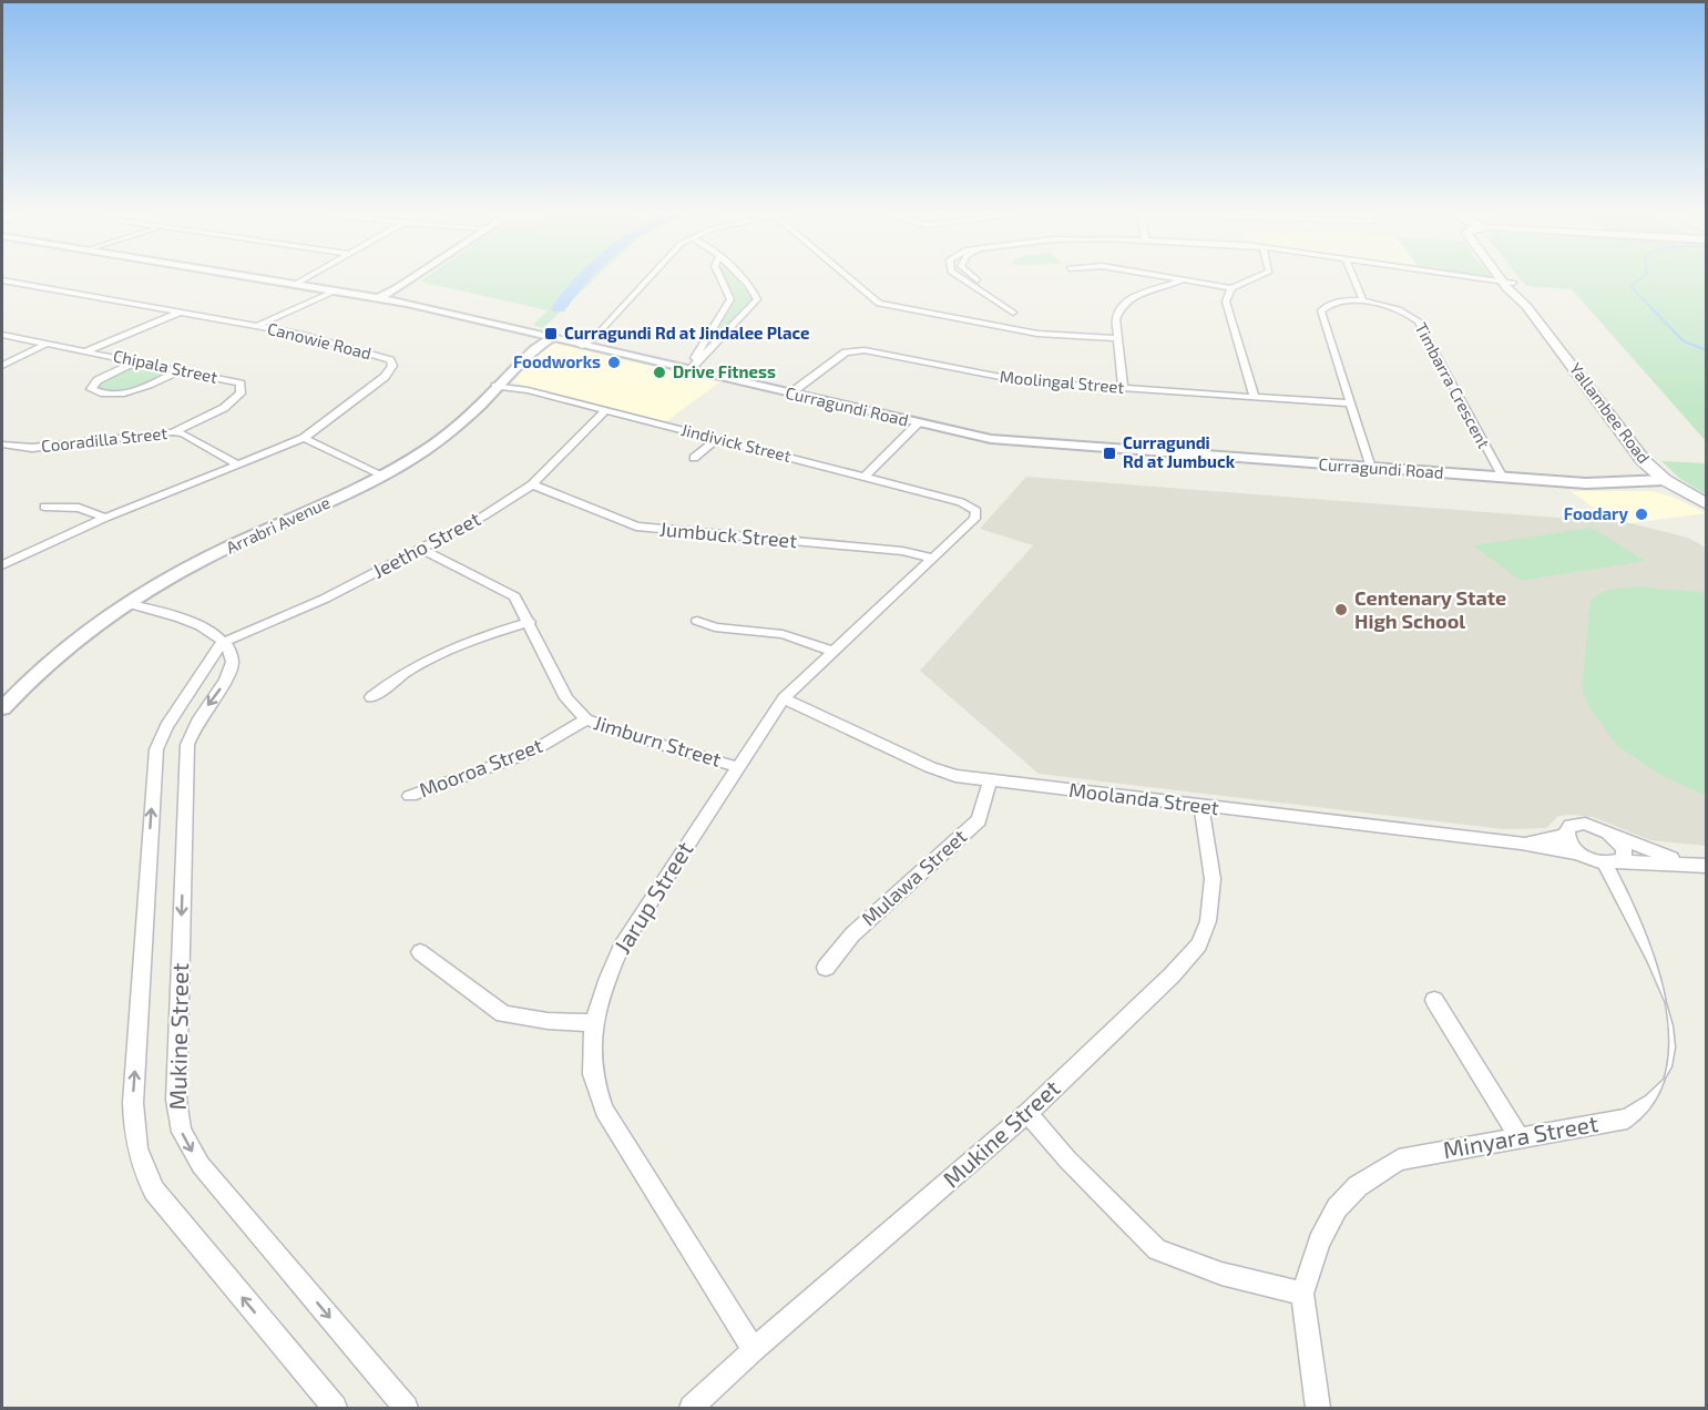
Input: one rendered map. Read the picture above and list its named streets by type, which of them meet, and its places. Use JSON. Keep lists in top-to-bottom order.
{
  "streets": {
    "main road": ["Yallambee Road"],
    "street": [
      "Canowie Road",
      "Chipala Street",
      "Moolingal Street",
      "Timbarra Crescent",
      "Curragundi Road",
      "Cooradilla Street",
      "Jindivick Street",
      "Arrabri Avenue",
      "Jumbuck Street",
      "Jeetho Street",
      "Jimburn Street",
      "Mooroa Street",
      "Moolanda Street",
      "Mulawa Street",
      "Jarup Street",
      "Mukine Street",
      "Minyara Street"
    ]
  },
  "crossings": [
    ["Canowie Road", "Cooradilla Street"],
    ["Chipala Street", "Cooradilla Street"],
    ["Moolingal Street", "Timbarra Crescent"],
    ["Moolingal Street", "Curragundi Road"],
    ["Timbarra Crescent", "Curragundi Road"],
    ["Curragundi Road", "Yallambee Road"],
    ["Curragundi Road", "Arrabri Avenue"],
    ["Jindivick Street", "Arrabri Avenue"],
    ["Jindivick Street", "Jeetho Street"],
    ["Jindivick Street", "Jarup Street"],
    ["Jumbuck Street", "Jeetho Street"],
    ["Jumbuck Street", "Jarup Street"],
    ["Jeetho Street", "Jimburn Street"],
    ["Jeetho Street", "Mukine Street"],
    ["Jimburn Street", "Mooroa Street"],
    ["Jimburn Street", "Jarup Street"],
    ["Moolanda Street", "Mulawa Street"],
    ["Moolanda Street", "Jarup Street"],
    ["Moolanda Street", "Mukine Street"],
    ["Moolanda Street", "Minyara Street"],
    ["Jarup Street", "Mukine Street"]
  ],
  "places": {
    "transit": ["Curragundi Rd at Jindalee Place", "Curragundi Rd at Jumbuck"],
    "other": [
      "Foodworks",
      "Drive Fitness",
      "Foodary",
      "Centenary State High School"
    ]
  }
}
